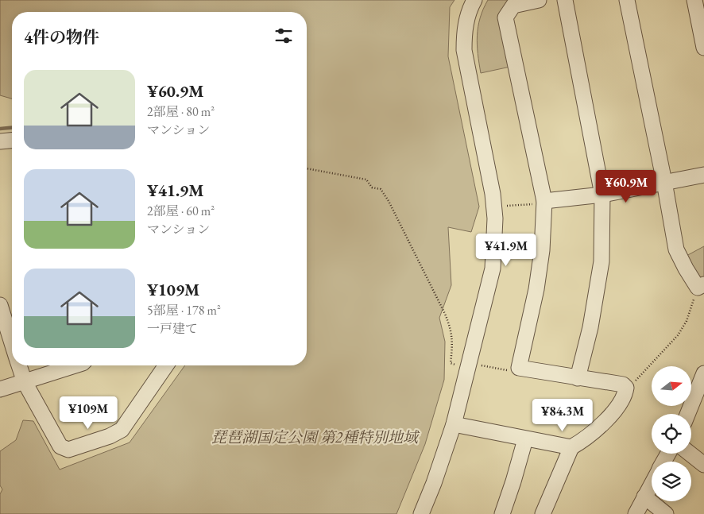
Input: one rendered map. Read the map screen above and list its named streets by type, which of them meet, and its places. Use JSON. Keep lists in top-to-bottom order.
{
  "parks": ["琵琶湖国定公園 第2種特別地域"],
  "north": "right",
  "page": {
    "heading": "4件の物件",
    "list": [
      {
        "name": "¥60.9M",
        "note": "2部屋 · 80 m² · マンション"
      },
      {
        "name": "¥41.9M",
        "note": "2部屋 · 60 m² · マンション"
      },
      {
        "name": "¥109M",
        "note": "5部屋 · 178 m² · 一戸建て"
      }
    ],
    "price": [
      "¥60.9M",
      "¥41.9M",
      "¥109M",
      "¥84.3M"
    ]
  }
}
